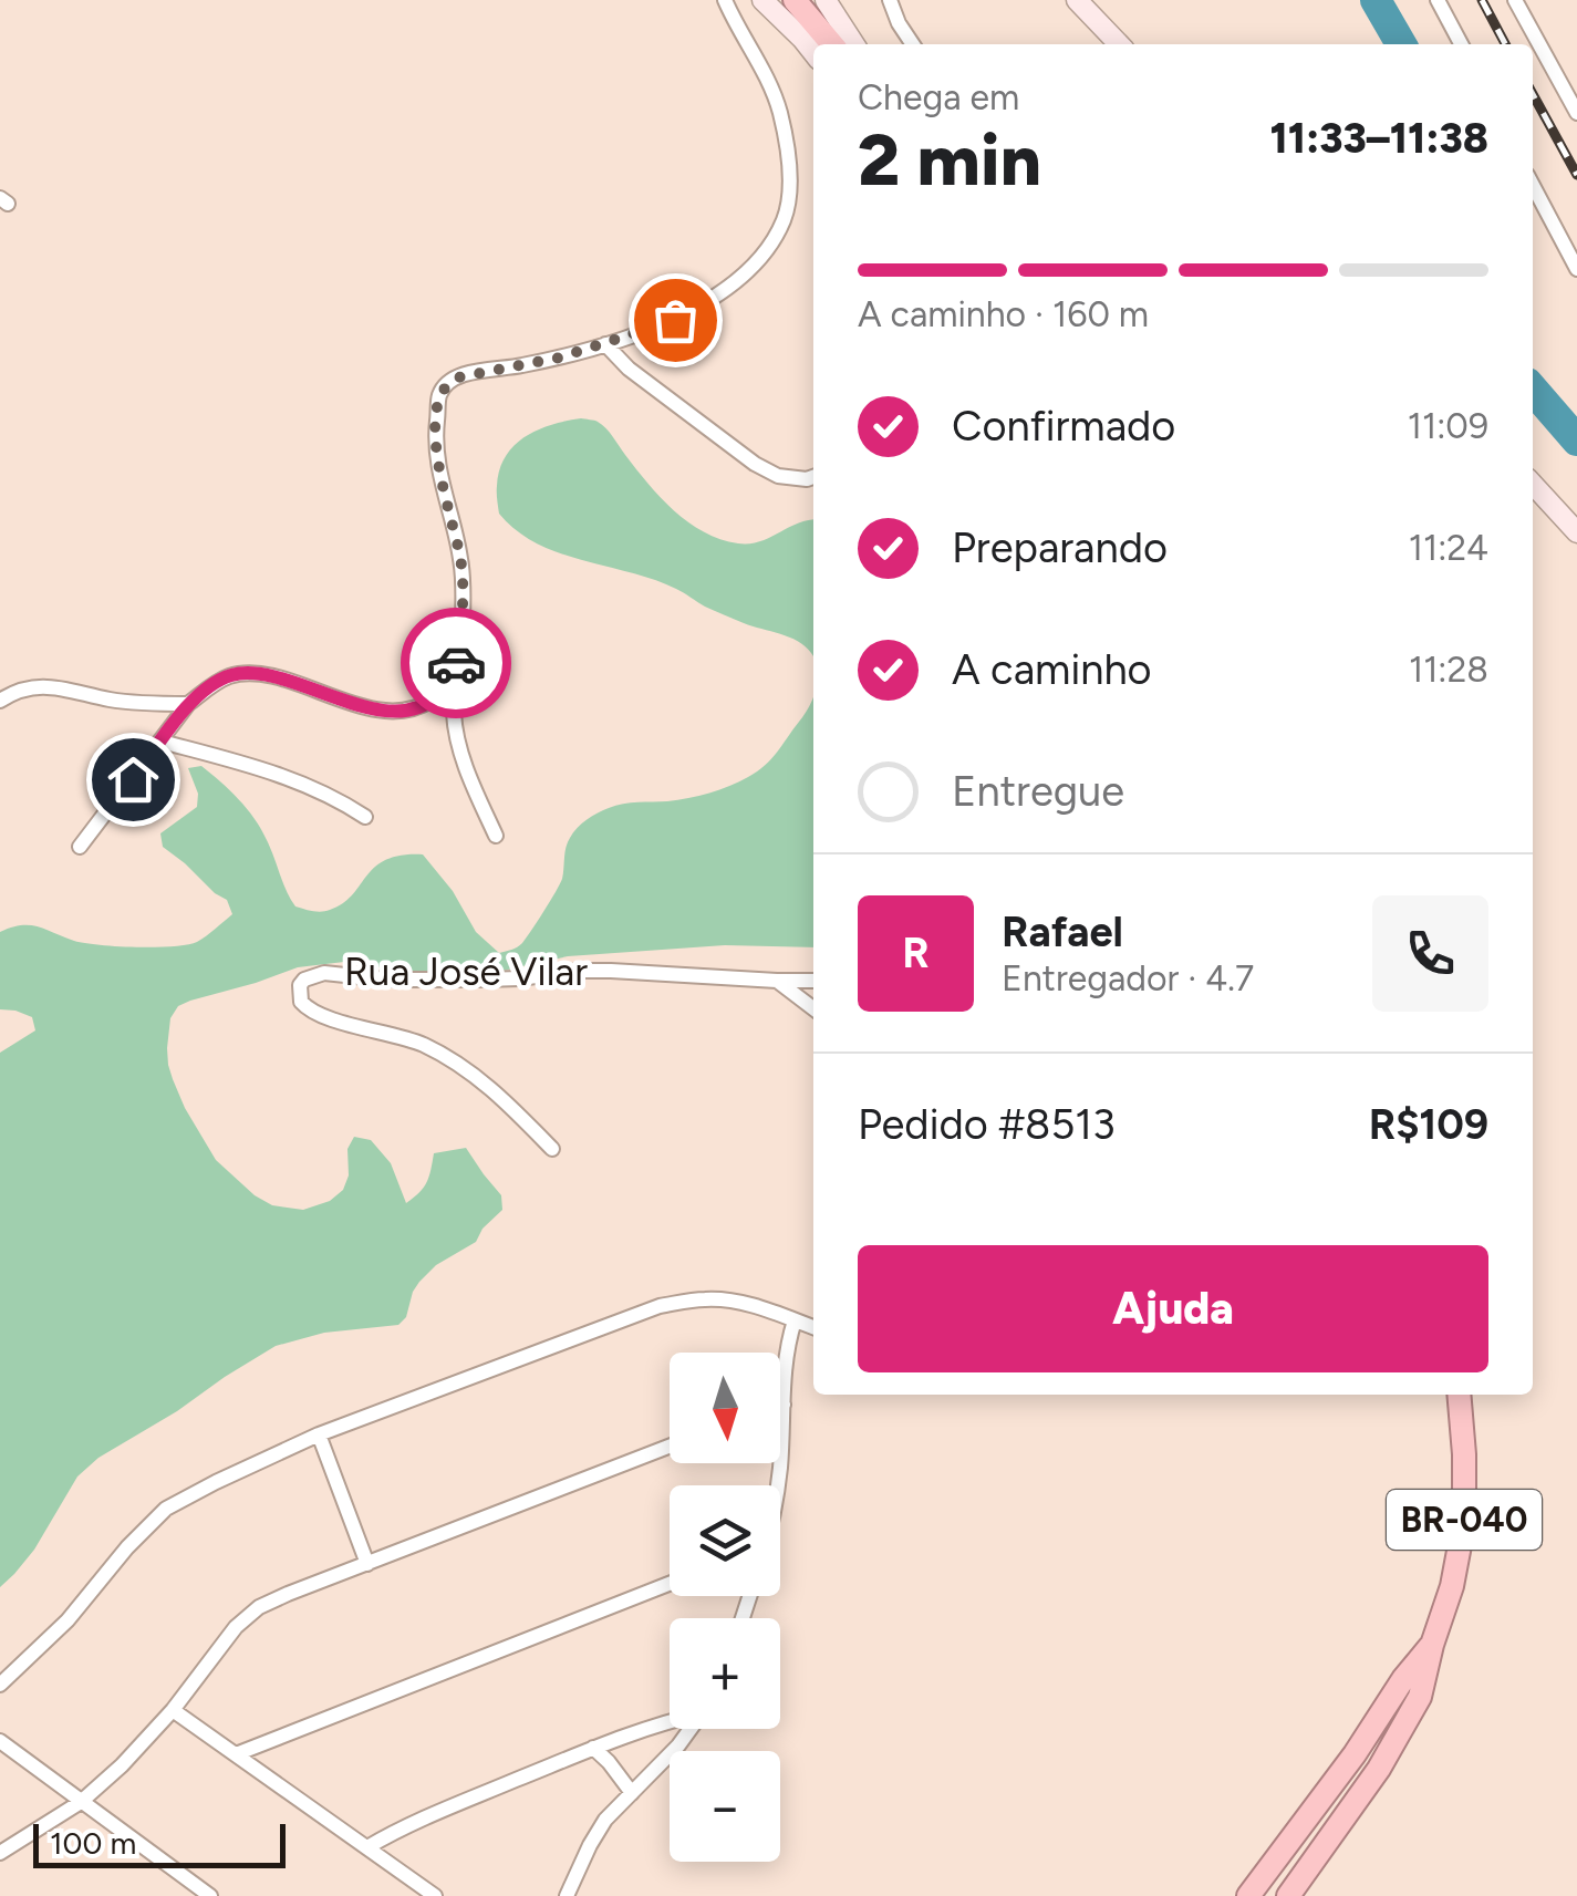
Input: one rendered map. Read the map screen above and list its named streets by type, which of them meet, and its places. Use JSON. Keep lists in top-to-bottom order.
{
  "streets": {
    "highway": ["BR-040"],
    "street": ["Rua José Vilar"]
  },
  "scale_bar": "100 m",
  "north": "bottom",
  "page": {
    "heading": ["2 min", "Chega em", "11:33–11:38"],
    "panel": [
      "Rafael",
      "Entregador · 4.7",
      "Pedido #8513",
      "R$109"
    ],
    "bar": "A caminho · 160 m",
    "list": [
      ["Confirmado", "11:09"],
      ["Preparando", "11:24"],
      ["A caminho", "11:28"],
      "Entregue"
    ],
    "round": "R",
    "buttons": "Ajuda",
    "map_buttons": ["+", "−"],
    "scale": "100 m"
  }
}
